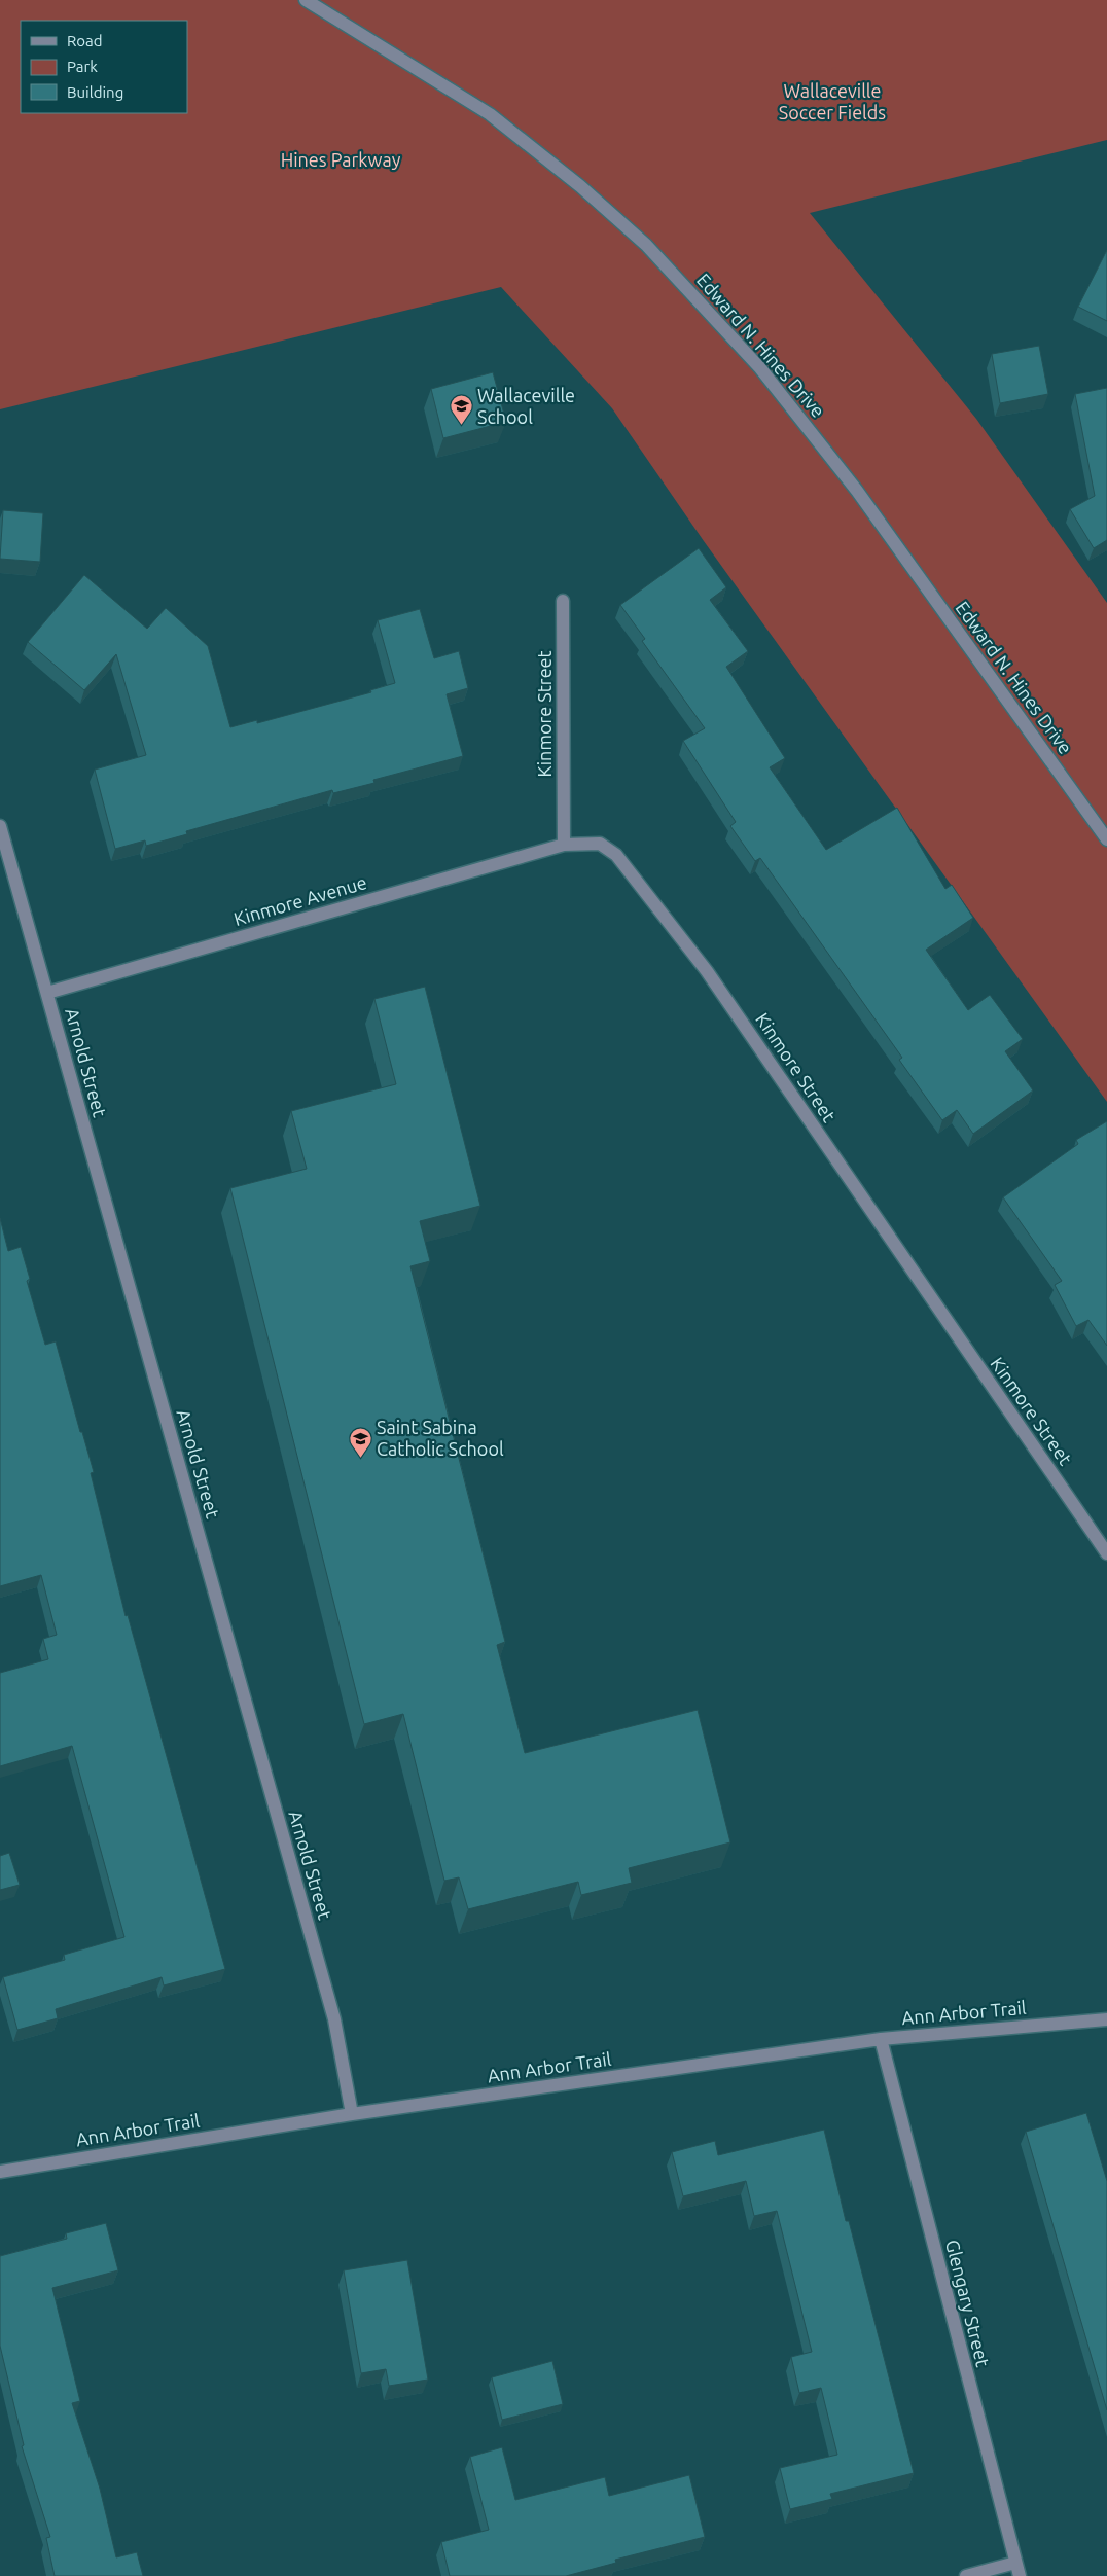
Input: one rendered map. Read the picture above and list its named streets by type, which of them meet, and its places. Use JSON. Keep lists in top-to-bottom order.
{
  "streets": {
    "street": [
      "Edward N. Hines Drive",
      "Kinmore Street",
      "Kinmore Avenue",
      "Arnold Street",
      "Ann Arbor Trail",
      "Glengary Street"
    ]
  },
  "crossings": [
    ["Kinmore Street", "Kinmore Avenue"],
    ["Kinmore Avenue", "Arnold Street"],
    ["Arnold Street", "Ann Arbor Trail"],
    ["Ann Arbor Trail", "Glengary Street"]
  ],
  "parks": ["Wallaceville Soccer Fields", "Hines Parkway"],
  "places": {
    "school or university": ["Wallaceville School", "Saint Sabina Catholic School"]
  },
  "legend": ["Road", "Park", "Building"]
}
